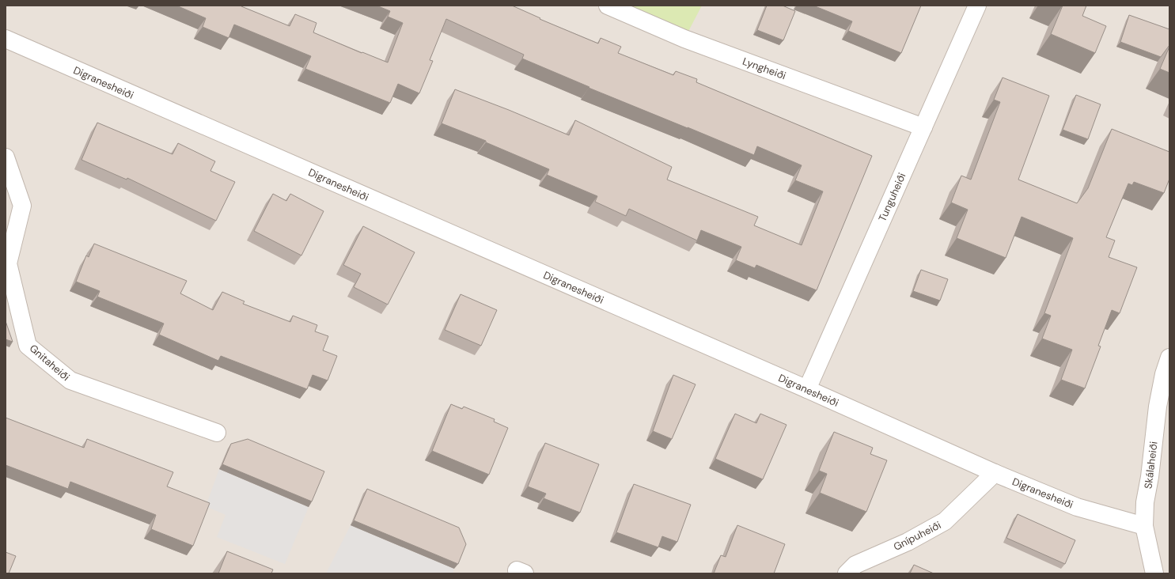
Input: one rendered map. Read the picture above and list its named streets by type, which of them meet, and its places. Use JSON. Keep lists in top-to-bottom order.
{
  "streets": {
    "street": [
      "Lyngheiði",
      "Digranesheiði",
      "Tunguheiði",
      "Gnitaheiði",
      "Skálaheiði",
      "Gnípuheiði"
    ]
  },
  "crossings": [
    ["Lyngheiði", "Tunguheiði"],
    ["Digranesheiði", "Tunguheiði"],
    ["Digranesheiði", "Skálaheiði"],
    ["Digranesheiði", "Gnípuheiði"]
  ]
}
